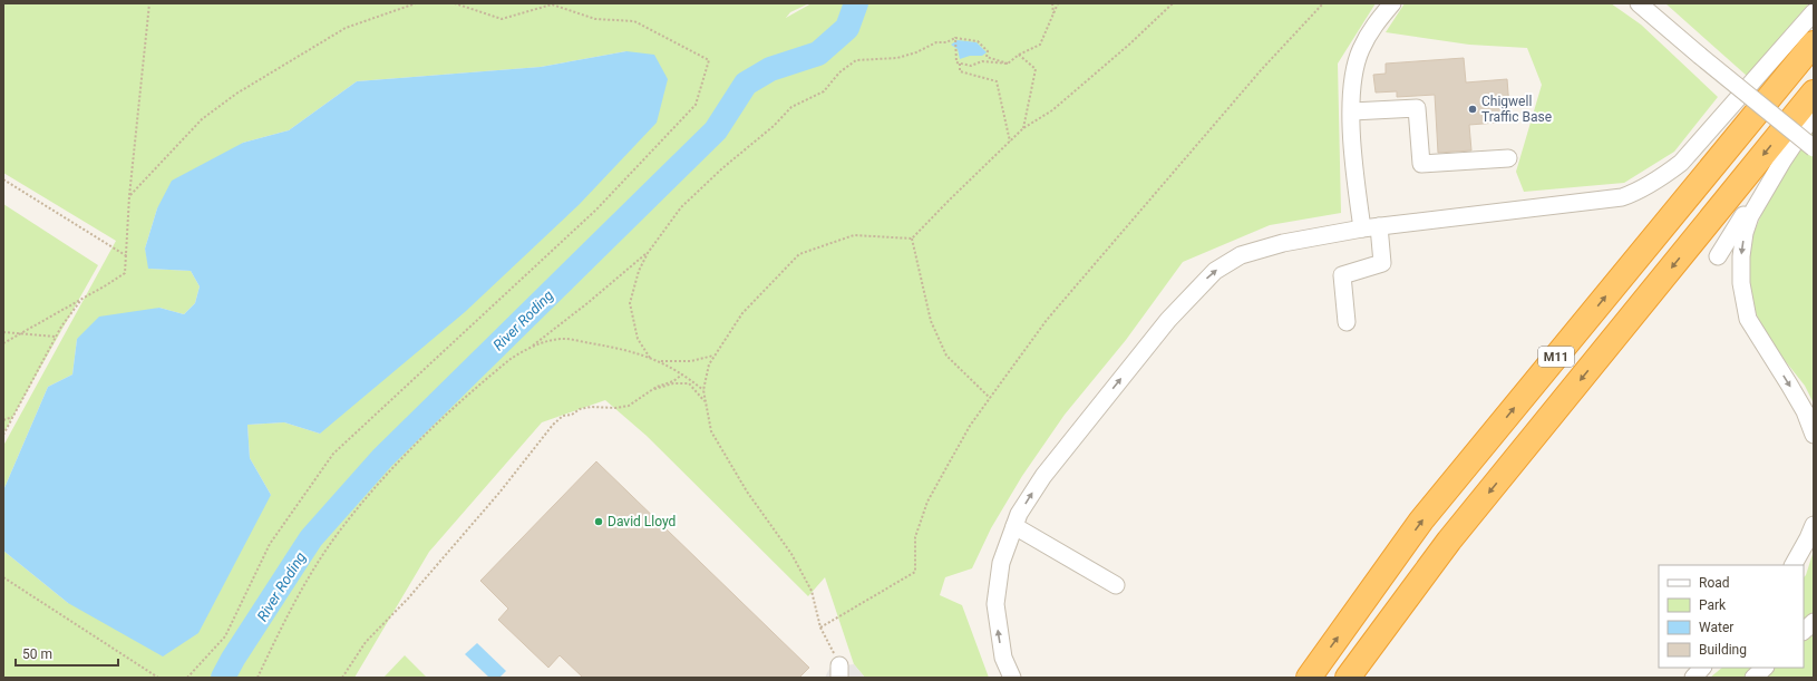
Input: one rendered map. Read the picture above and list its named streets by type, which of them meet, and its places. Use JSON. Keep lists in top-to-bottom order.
{
  "streets": {
    "highway": ["M11"]
  },
  "water": ["River Roding"],
  "places": ["Chigwell Traffic Base", "David Lloyd"],
  "legend": [
    "Road",
    "Park",
    "Water",
    "Building"
  ],
  "scale_bar": "50 m"
}
